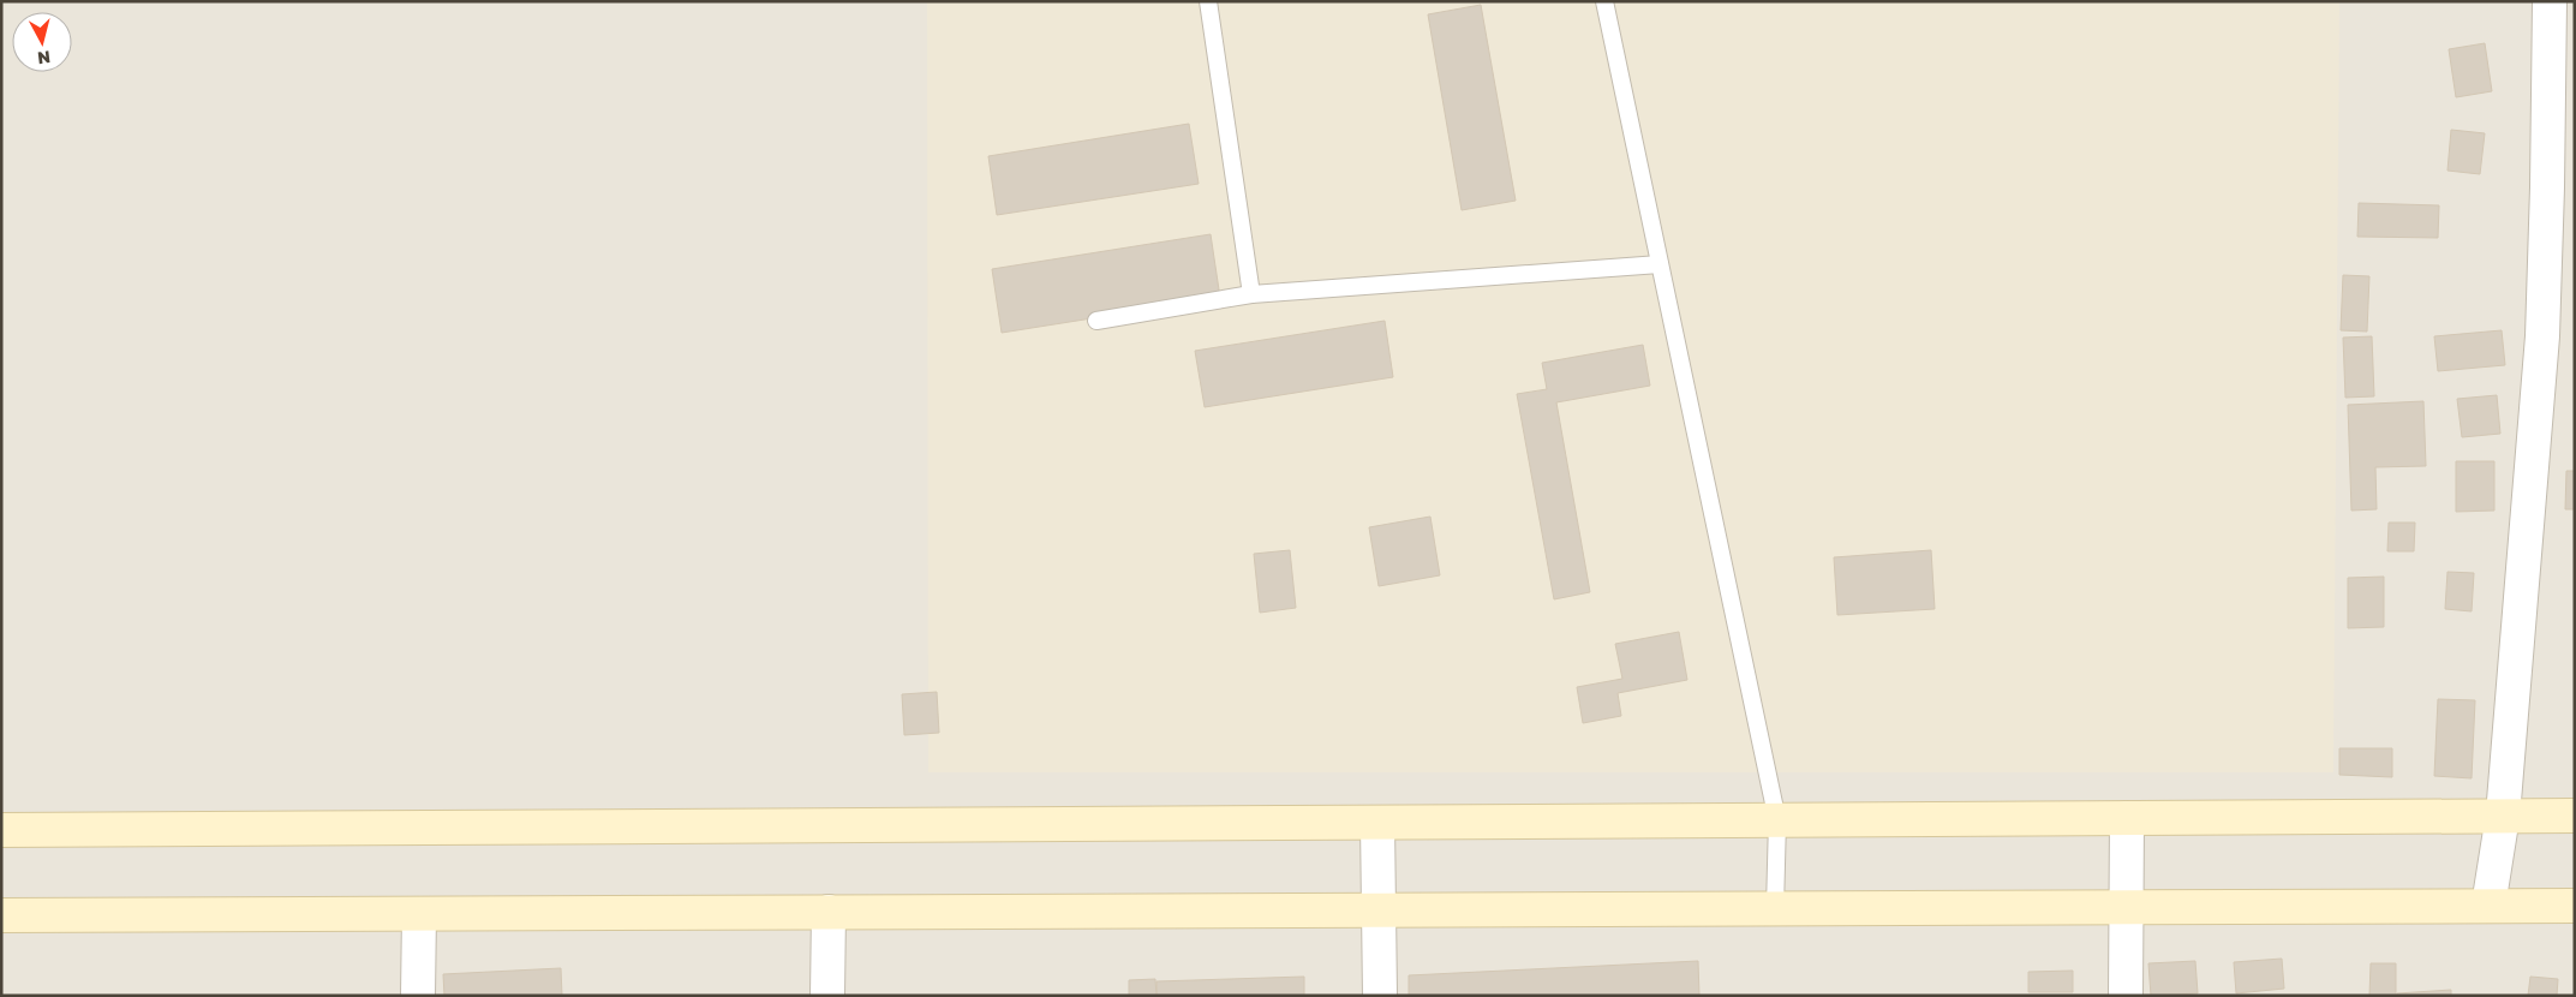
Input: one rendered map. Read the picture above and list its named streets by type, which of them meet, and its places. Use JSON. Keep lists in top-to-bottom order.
{
  "north": "bottom"
}
